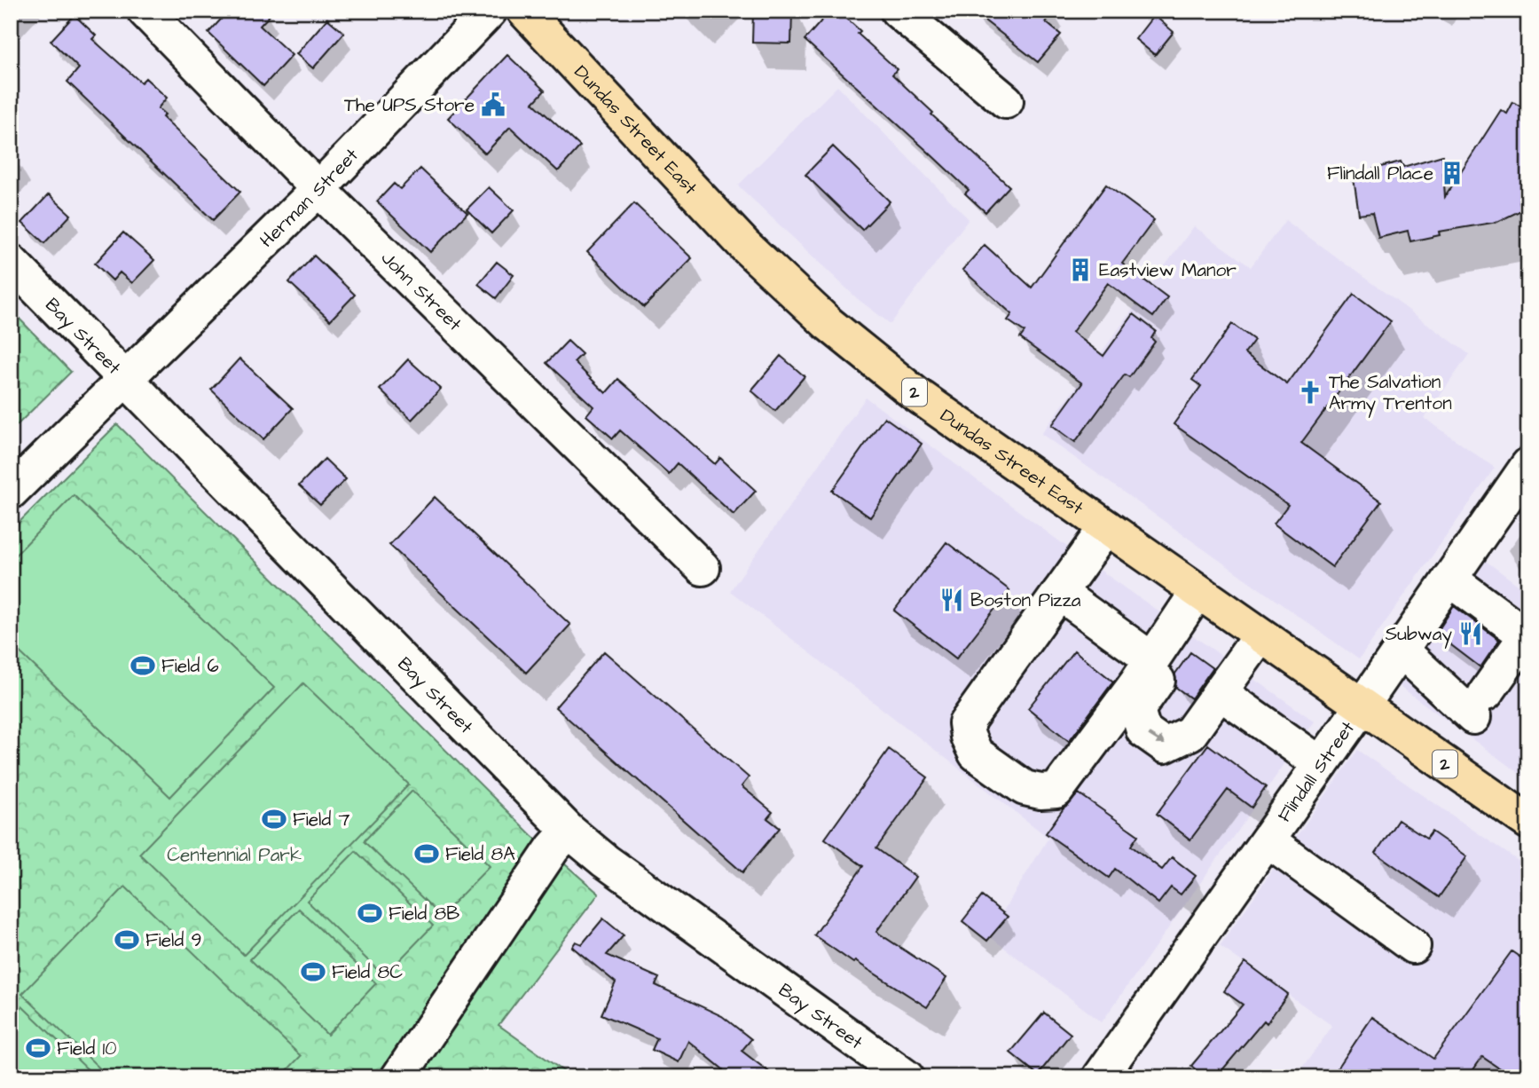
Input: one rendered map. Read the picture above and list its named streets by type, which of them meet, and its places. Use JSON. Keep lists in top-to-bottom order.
{
  "streets": {
    "main road": ["Dundas Street East", "2"],
    "street": [
      "Herman Street",
      "John Street",
      "Bay Street",
      "Flindall Street"
    ]
  },
  "crossings": [
    ["Dundas Street East", "Flindall Street"],
    ["Herman Street", "John Street"],
    ["Herman Street", "Bay Street"]
  ],
  "parks": ["Centennial Park"],
  "places": {
    "public building": ["The UPS Store"],
    "building": ["Flindall Place", "Eastview Manor"],
    "church": ["The Salvation Army Trenton"],
    "restaurant": ["Boston Pizza", "Subway"],
    "sports": [
      "Field 6",
      "Field 7",
      "Field 8A",
      "Field 8B",
      "Field 9",
      "Field 8C",
      "Field 10"
    ]
  }
}
